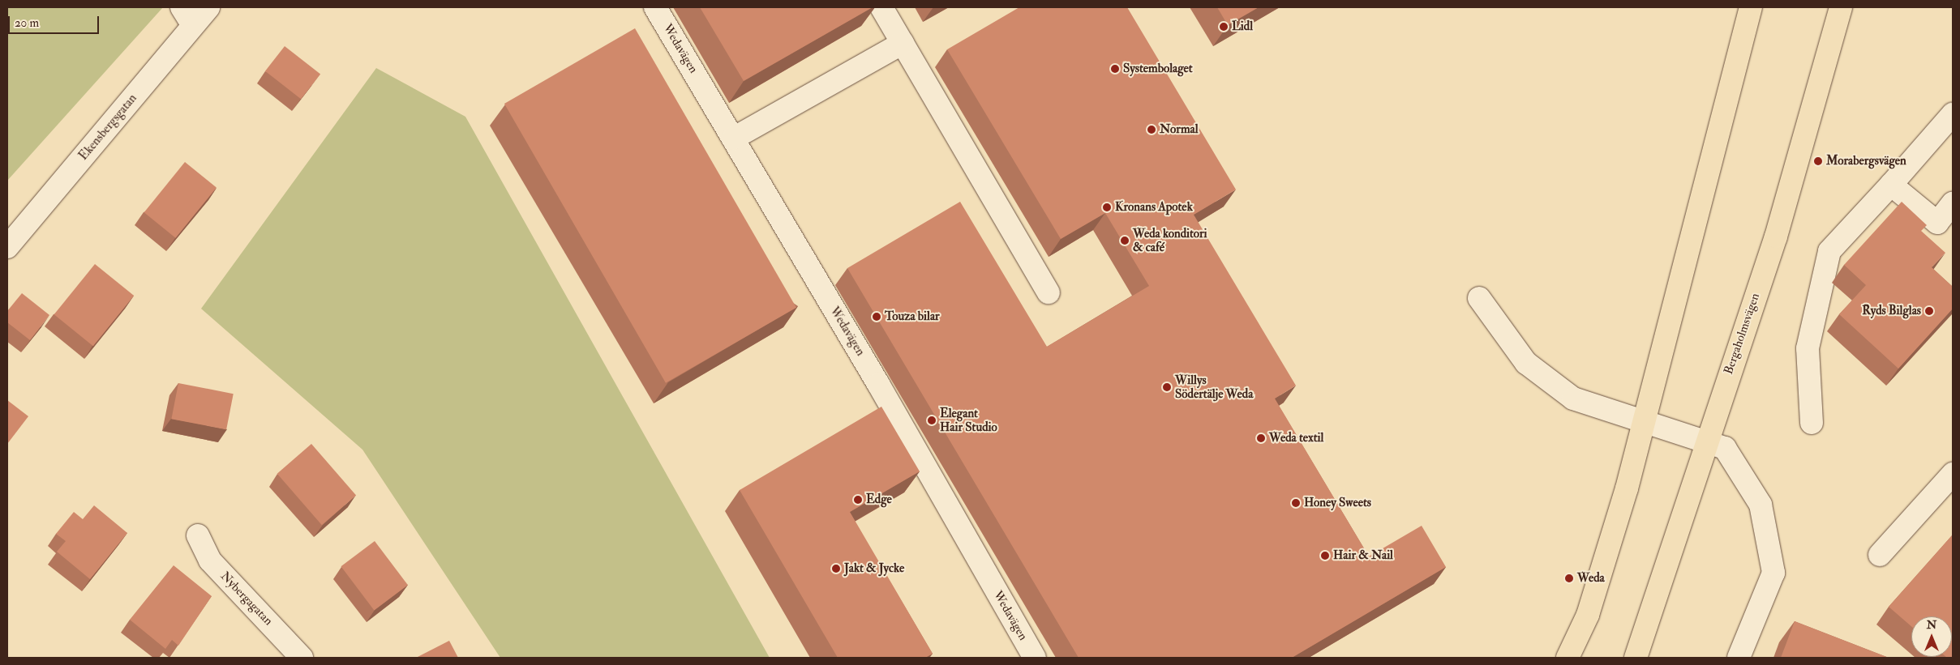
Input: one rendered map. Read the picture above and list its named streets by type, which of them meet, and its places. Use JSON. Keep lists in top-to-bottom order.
{
  "streets": {
    "main road": ["Bergaholmsvägen"],
    "street": ["Wedavägen", "Ekensbergsgatan", "Nybergagatan"]
  },
  "places": [
    "Lidl",
    "Systembolaget",
    "Normal",
    "Morabergsvägen",
    "Kronans Apotek",
    "Weda konditori & café",
    "Ryds Bilglas",
    "Touza bilar",
    "Willys Södertälje Weda",
    "Elegant Hair Studio",
    "Weda textil",
    "Edge",
    "Honey Sweets",
    "Hair & Nail",
    "Jakt & Jycke",
    "Weda"
  ],
  "scale_bar": "20 m",
  "north": "top"
}
